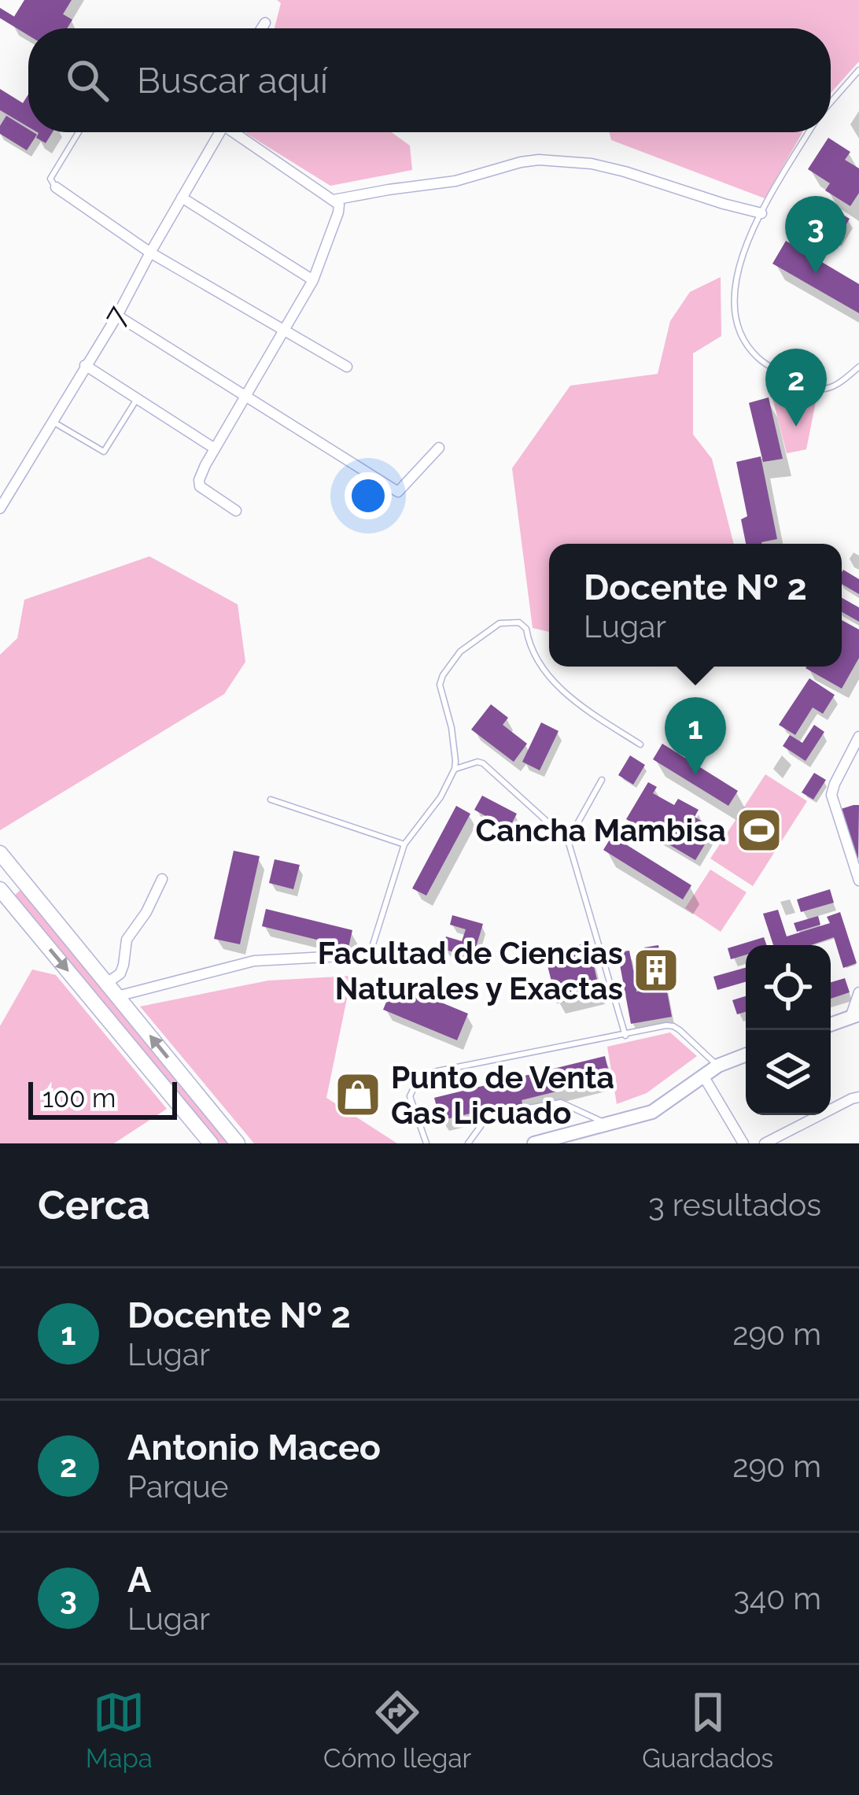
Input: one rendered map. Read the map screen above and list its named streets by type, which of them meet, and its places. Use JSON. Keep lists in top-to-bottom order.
{
  "streets": {
    "street": ["7"]
  },
  "places": {
    "sports": ["Cancha Mambisa"],
    "building": ["Facultad de Ciencias Naturales y Exactas"],
    "shop": ["Punto de Venta Gas Licuado"]
  },
  "scale_bar": "100 m",
  "page": {
    "search": "Buscar aquí",
    "pins": ["3", "2", "1"],
    "popup": ["Docente Nº 2", "Lugar"],
    "scale": "100 m",
    "heading": ["Cerca", "3 resultados"],
    "list": [
      {
        "mark": "1",
        "name": "Docente Nº 2",
        "note": "Lugar",
        "value": "290 m"
      },
      {
        "mark": "2",
        "name": "Antonio Maceo",
        "note": "Parque",
        "value": "290 m"
      },
      {
        "mark": "3",
        "name": "A",
        "note": "Lugar",
        "value": "340 m"
      }
    ],
    "nav": ["Mapa", "Cómo llegar", "Guardados"]
  }
}
